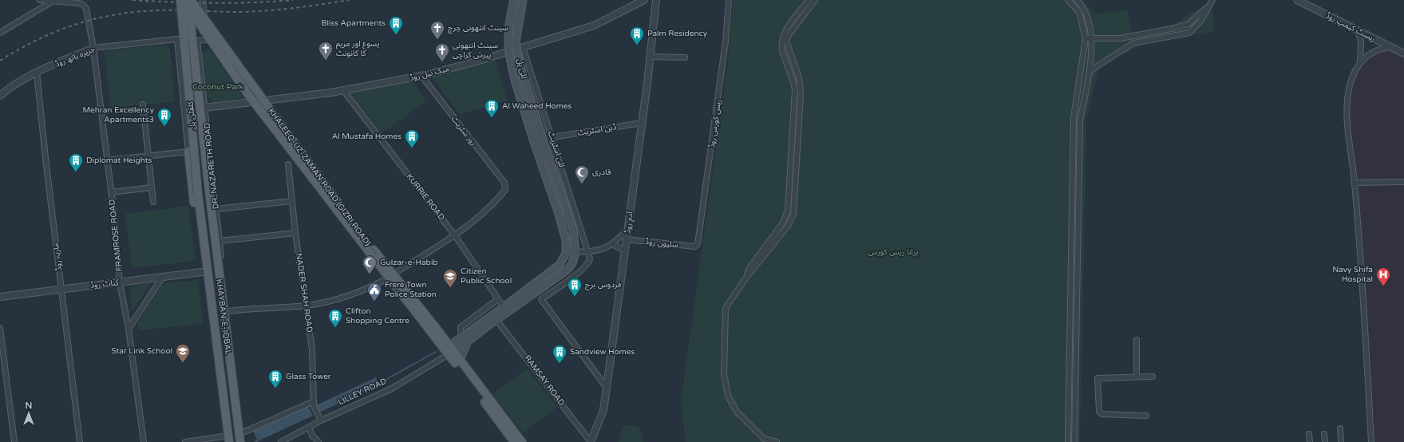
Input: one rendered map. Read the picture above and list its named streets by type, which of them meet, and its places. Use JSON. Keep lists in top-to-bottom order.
{
  "streets": {
    "main road": [
      "للی پل",
      "کلفٹن پل",
      "KHALEEQ-UZ-ZAMAN ROAD (GIZRI ROAD)",
      "KHAYBAN-E-IQBAL",
      "LILLEY ROAD"
    ],
    "street": [
      "ریسٹ کیمپ روڈ",
      "جزیرہ باتھ روڈ",
      "میک نیل روڈ",
      "ریس کورس روڈ",
      "ڈین اسٹریٹ",
      "روز سٹریٹ",
      "للی اسٹریٹ",
      "DR. NAZARETH ROAD",
      "KURRIE ROAD",
      "آدم روڈ",
      "FRAMROSE ROAD",
      "سلیون روڈ",
      "ماریہ روڈ",
      "کناٹ روڈ",
      "NADER SHAH ROAD",
      "RAMSAY ROAD"
    ]
  },
  "crossings": [
    ["جزیرہ باتھ روڈ", "FRAMROSE ROAD"],
    ["جزیرہ باتھ روڈ", "ماریہ روڈ"],
    ["للی پل", "LILLEY ROAD"],
    ["میک نیل روڈ", "روز سٹریٹ"],
    ["میک نیل روڈ", "للی اسٹریٹ"],
    ["میک نیل روڈ", "DR. NAZARETH ROAD"],
    ["میک نیل روڈ", "KURRIE ROAD"],
    ["کلفٹن پل", "KHALEEQ-UZ-ZAMAN ROAD (GIZRI ROAD)"],
    ["کلفٹن پل", "KHAYBAN-E-IQBAL"],
    ["ریس کورس روڈ", "سلیون روڈ"],
    ["ڈین اسٹریٹ", "للی اسٹریٹ"],
    ["ڈین اسٹریٹ", "آدم روڈ"],
    ["روز سٹریٹ", "KURRIE ROAD"],
    ["DR. NAZARETH ROAD", "KHAYBAN-E-IQBAL"],
    ["KHALEEQ-UZ-ZAMAN ROAD (GIZRI ROAD)", "LILLEY ROAD"],
    ["KURRIE ROAD", "LILLEY ROAD"],
    ["آدم روڈ", "سلیون روڈ"],
    ["آدم روڈ", "RAMSAY ROAD"],
    ["FRAMROSE ROAD", "کناٹ روڈ"],
    ["ماریہ روڈ", "کناٹ روڈ"],
    ["کناٹ روڈ", "KHAYBAN-E-IQBAL"],
    ["NADER SHAH ROAD", "LILLEY ROAD"]
  ],
  "parks": ["Coconut Park", "پرانا ریس کورس"],
  "places": {
    "building": [
      "Bliss Apartments",
      "Palm Residency",
      "Al Waheed Homes",
      "Mehran Excellency Apartments3",
      "Al Mustafa Homes",
      "Diplomat Heights",
      "فردوس برج",
      "Clifton Shopping Centre",
      "Sandview Homes",
      "Glass Tower"
    ],
    "church": ["سینٹ انتھونی چرچ", "یسوع اور مریم کا کانونٹ", "سینٹ انتھونی پیرش کراچی"],
    "mosque": ["قادری", "Gulzar-e-Habib"],
    "hospital": ["Navy Shifa Hospital"],
    "school or university": ["Citizen Public School", "Star Link School"],
    "public building": ["Frere Town Police Station"]
  },
  "north": "top"
}
